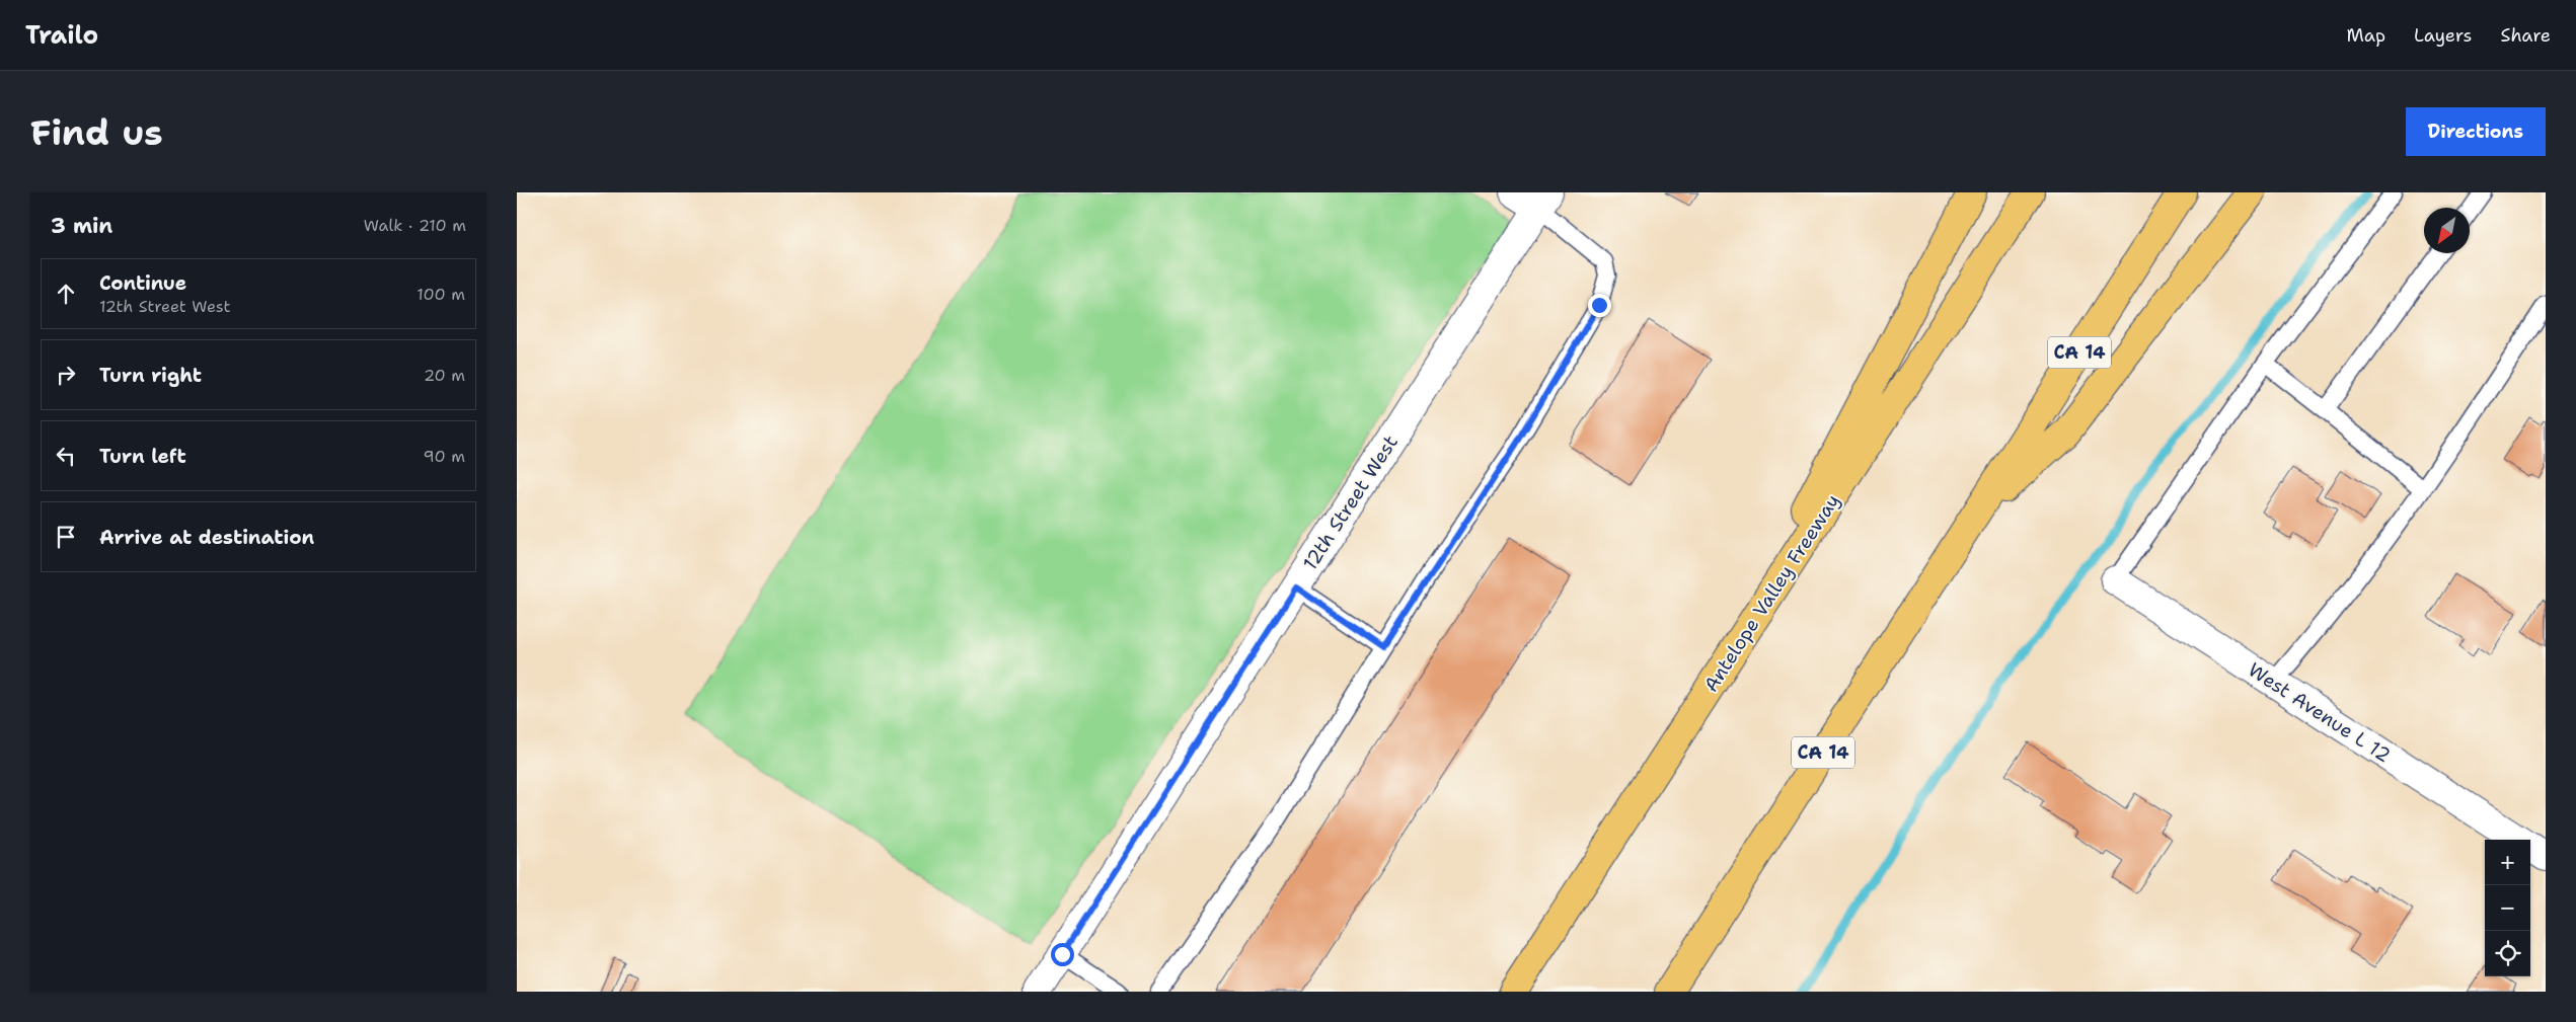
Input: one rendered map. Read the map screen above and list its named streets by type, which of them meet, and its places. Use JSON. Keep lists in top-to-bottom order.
{
  "streets": {
    "highway": ["CA 14", "Antelope Valley Freeway"],
    "street": ["12th Street West", "West Avenue L 12"]
  },
  "north": "bottom left",
  "page": {
    "header": "Trailo",
    "nav": ["Map", "Layers", "Share"],
    "buttons": "Directions",
    "title": "Find us",
    "heading": ["3 min", "Walk · 210 m"],
    "list": [
      ["Continue", "12th Street West", "100 m"],
      ["Turn right", "20 m"],
      ["Turn left", "90 m"],
      "Arrive at destination"
    ],
    "map_buttons": ["+", "−"]
  }
}
